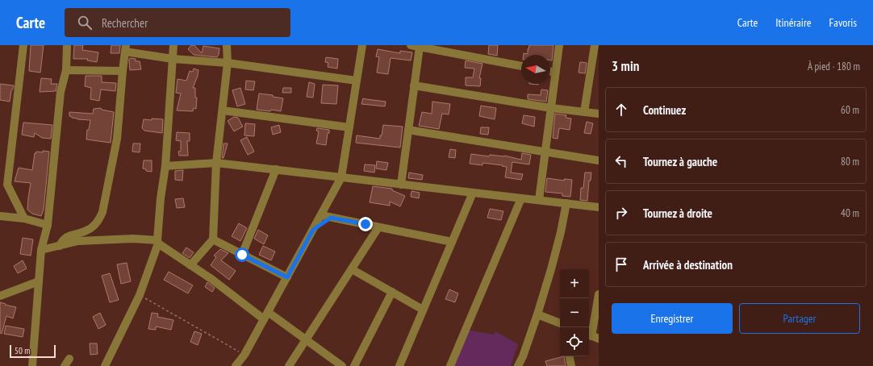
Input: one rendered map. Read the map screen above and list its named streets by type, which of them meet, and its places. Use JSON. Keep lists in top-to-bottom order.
{
  "scale_bar": "50 m",
  "north": "left",
  "page": {
    "header": "Carte",
    "search": "Rechercher",
    "nav": ["Carte", "Itinéraire", "Favoris"],
    "heading": ["3 min", "À pied · 180 m"],
    "list": [
      ["Continuez", "60 m"],
      ["Tournez à gauche", "80 m"],
      ["Tournez à droite", "40 m"],
      "Arrivée à destination"
    ],
    "map_buttons": ["+", "−"],
    "buttons": ["Enregistrer", "Partager"],
    "scale": "50 m"
  }
}
